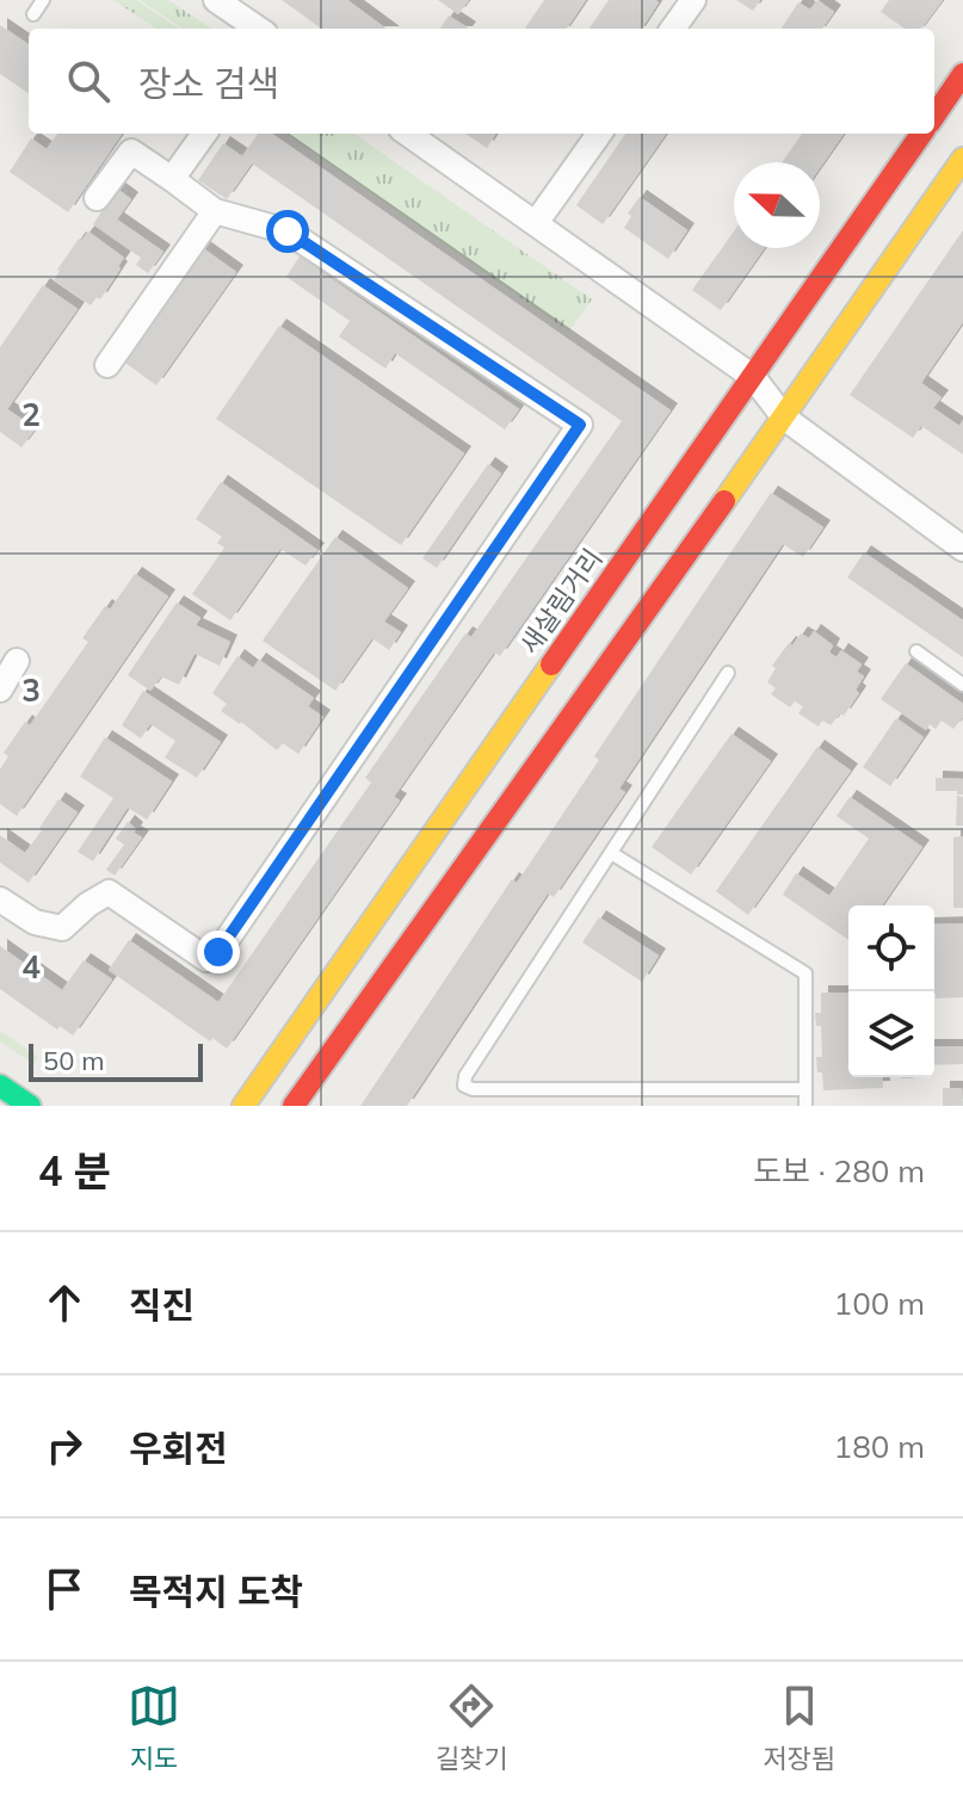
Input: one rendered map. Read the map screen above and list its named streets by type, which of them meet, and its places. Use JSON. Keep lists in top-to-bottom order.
{
  "streets": {
    "main road": ["새살림거리"]
  },
  "scale_bar": "50 m",
  "north": "left",
  "page": {
    "search": "장소 검색",
    "scale": "50 m",
    "heading": ["4 분", "도보 · 280 m"],
    "list": [
      ["직진", "100 m"],
      ["우회전", "180 m"],
      "목적지 도착"
    ],
    "nav": ["지도", "길찾기", "저장됨"]
  },
  "grid": {
    "rows": ["2", "3", "4"]
  }
}
